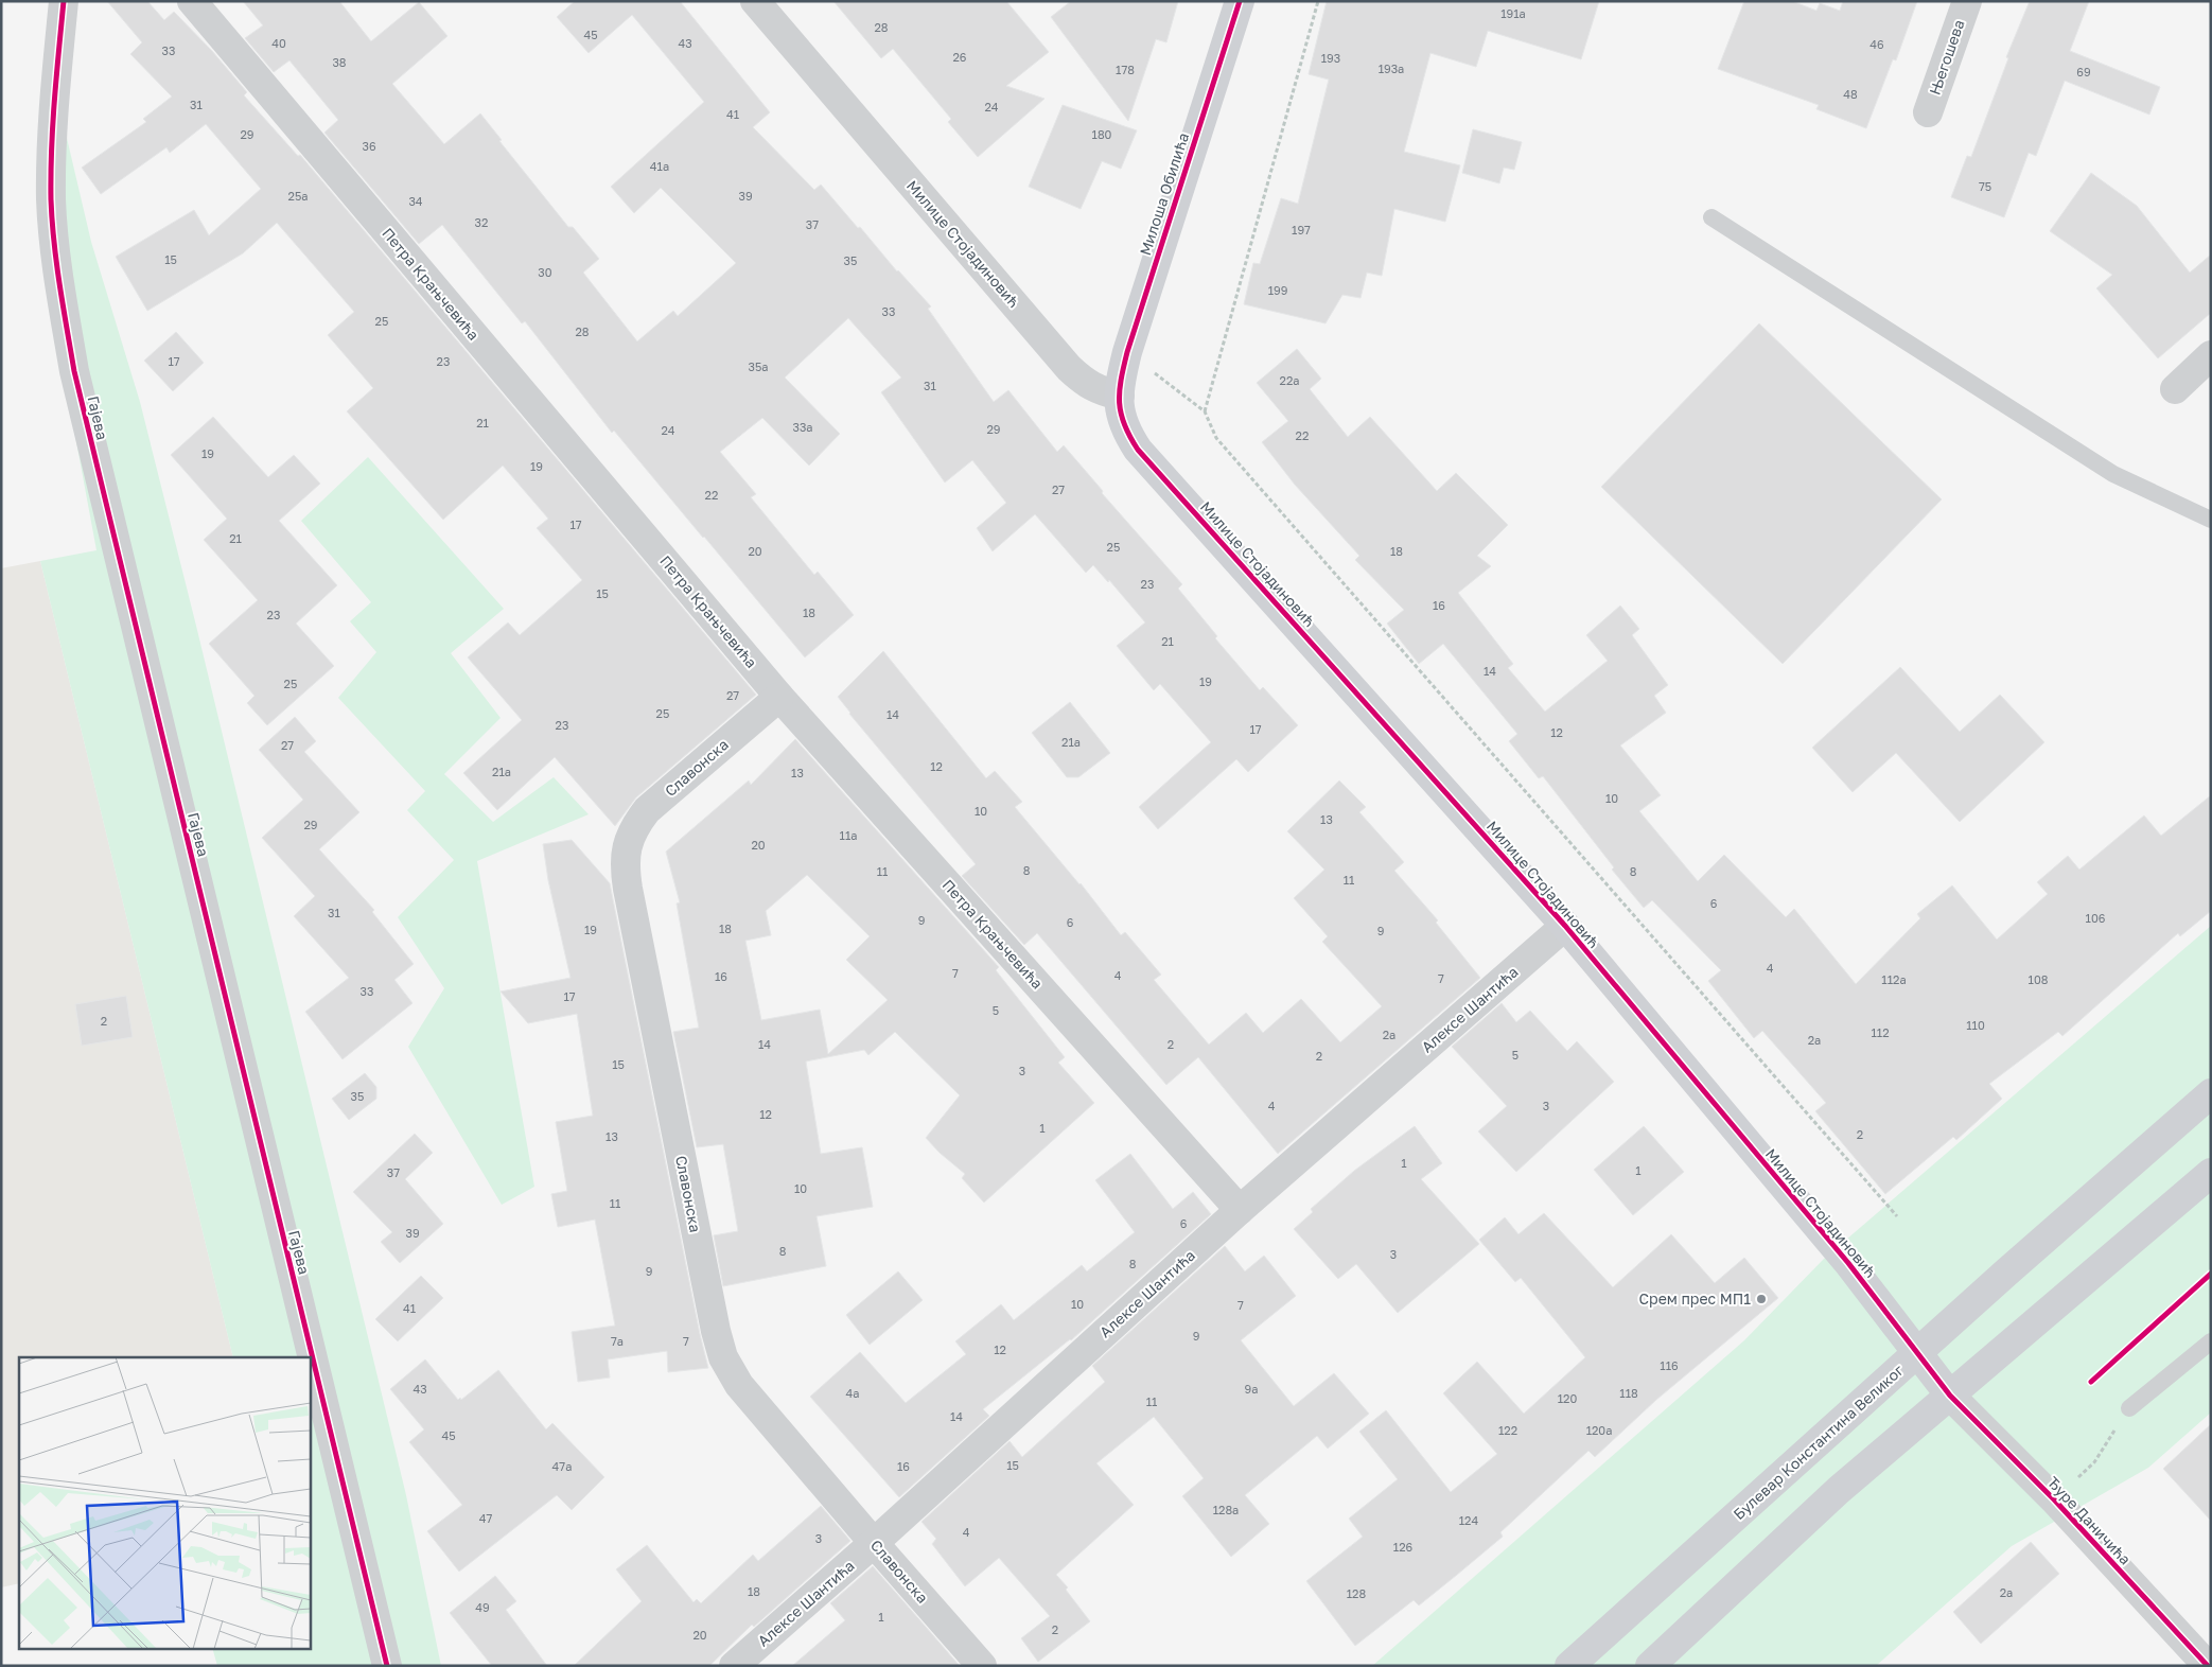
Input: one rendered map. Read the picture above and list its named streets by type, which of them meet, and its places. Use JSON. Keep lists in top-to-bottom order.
{
  "streets": {
    "street": [
      "Његошева",
      "Милоша Обилића",
      "Милице Стојадиновић",
      "Петра Крањчевића",
      "Гајева",
      "Славонска",
      "Алексе Шантића",
      "Булевар Константина Великог",
      "Ђуре Даничића"
    ]
  },
  "crossings": [
    ["Милоша Обилића", "Милице Стојадиновић"],
    ["Милице Стојадиновић", "Алексе Шантића"],
    ["Милице Стојадиновић", "Булевар Константина Великог"],
    ["Милице Стојадиновић", "Ђуре Даничића"],
    ["Петра Крањчевића", "Славонска"],
    ["Петра Крањчевића", "Алексе Шантића"],
    ["Славонска", "Алексе Шантића"]
  ],
  "places": ["Срем прес МП1"],
  "house_numbers": [
    "191a",
    "28",
    "45",
    "40",
    "43",
    "46",
    "33",
    "26",
    "193",
    "38",
    "193a",
    "178",
    "69",
    "48",
    "31",
    "24",
    "41",
    "29",
    "180",
    "36",
    "41a",
    "75",
    "25a",
    "39",
    "34",
    "32",
    "37",
    "197",
    "15",
    "35",
    "30",
    "199",
    "33",
    "25",
    "28",
    "17",
    "23",
    "35a",
    "22a",
    "31",
    "21",
    "33a",
    "29",
    "24",
    "22",
    "19",
    "19",
    "27",
    "22",
    "17",
    "21",
    "25",
    "20",
    "18",
    "23",
    "15",
    "16",
    "18",
    "23",
    "21",
    "14",
    "19",
    "25",
    "27",
    "25",
    "14",
    "23",
    "17",
    "12",
    "21a",
    "27",
    "12",
    "21a",
    "13",
    "10",
    "10",
    "13",
    "29",
    "11a",
    "20",
    "8",
    "11",
    "8",
    "11",
    "6",
    "31",
    "106",
    "9",
    "6",
    "18",
    "19",
    "9",
    "4",
    "7",
    "4",
    "16",
    "7",
    "112a",
    "108",
    "33",
    "17",
    "5",
    "2",
    "110",
    "112",
    "2a",
    "2a",
    "14",
    "2",
    "5",
    "2",
    "15",
    "3",
    "35",
    "4",
    "3",
    "12",
    "1",
    "2",
    "13",
    "1",
    "1",
    "37",
    "10",
    "11",
    "6",
    "39",
    "8",
    "3",
    "8",
    "9",
    "10",
    "7",
    "41",
    "9",
    "7a",
    "7",
    "12",
    "116",
    "43",
    "9a",
    "4a",
    "118",
    "120",
    "11",
    "14",
    "122",
    "120a",
    "45",
    "15",
    "47a",
    "16",
    "128a",
    "47",
    "124",
    "4",
    "3",
    "126",
    "18",
    "2a",
    "128",
    "49",
    "1",
    "2",
    "20"
  ]
}
